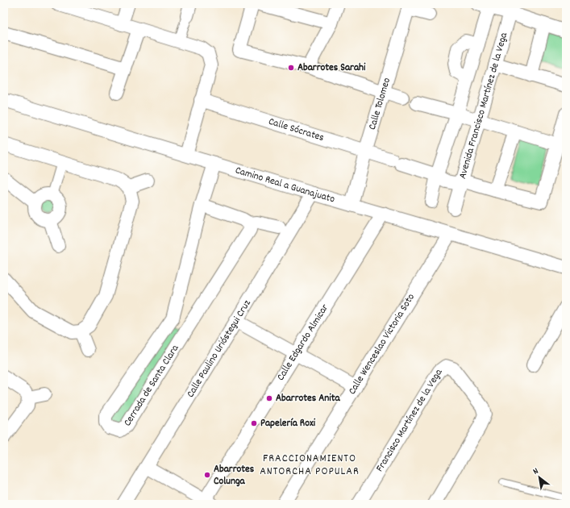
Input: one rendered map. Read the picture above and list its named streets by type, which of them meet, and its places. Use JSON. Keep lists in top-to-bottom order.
{
  "streets": {
    "street": [
      "Calle Tolomeo",
      "Avenida Francisco Martínez de la Vega",
      "Calle Sócrates",
      "Camino Real a Guanajuato",
      "Calle Edgardo Almicar",
      "Calle Wenceslao Victoria Soto",
      "Calle Paulino Urióstegui Cruz",
      "Cerrada de Santa Clara",
      "Francisco Martínez de la Vega"
    ]
  },
  "crossings": [
    ["Calle Tolomeo", "Calle Sócrates"],
    ["Calle Tolomeo", "Camino Real a Guanajuato"],
    ["Avenida Francisco Martínez de la Vega", "Calle Sócrates"],
    ["Camino Real a Guanajuato", "Calle Edgardo Almicar"],
    ["Camino Real a Guanajuato", "Calle Wenceslao Victoria Soto"],
    ["Camino Real a Guanajuato", "Calle Paulino Urióstegui Cruz"],
    ["Camino Real a Guanajuato", "Cerrada de Santa Clara"]
  ],
  "districts": ["FRACCIONAMIENTO ANTORCHA POPULAR"],
  "places": [
    "Abarrotes Sarahi",
    "Abarrotes Anita",
    "Papelería Roxi",
    "Abarrotes Colunga"
  ],
  "north": "top left"
}
